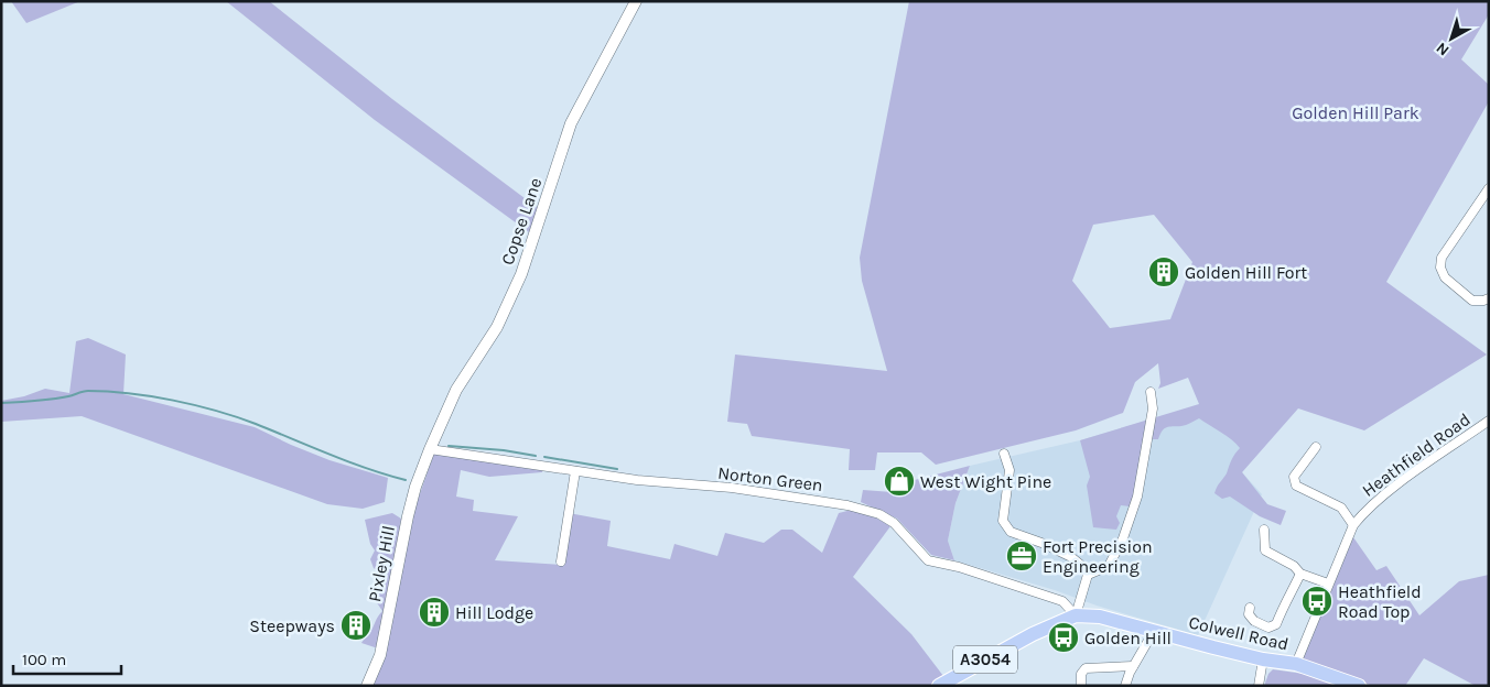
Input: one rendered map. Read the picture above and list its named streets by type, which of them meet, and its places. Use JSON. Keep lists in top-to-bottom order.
{
  "streets": {
    "main road": ["Colwell Road", "A3054"],
    "street": [
      "Copse Lane",
      "Heathfield Road",
      "Norton Green",
      "Pixley Hill"
    ]
  },
  "crossings": [
    ["Copse Lane", "Norton Green"],
    ["Copse Lane", "Pixley Hill"],
    ["Heathfield Road", "Colwell Road"],
    ["Norton Green", "Pixley Hill"],
    ["Norton Green", "Colwell Road"],
    ["Norton Green", "A3054"],
    ["Colwell Road", "A3054"]
  ],
  "parks": ["Golden Hill Park"],
  "places": {
    "building": ["Golden Hill Fort", "Hill Lodge", "Steepways"],
    "shop": ["West Wight Pine"],
    "office": ["Fort Precision Engineering"],
    "bus stop": ["Heathfield Road Top", "Golden Hill"]
  },
  "scale_bar": "100 m",
  "north": "bottom left"
}
